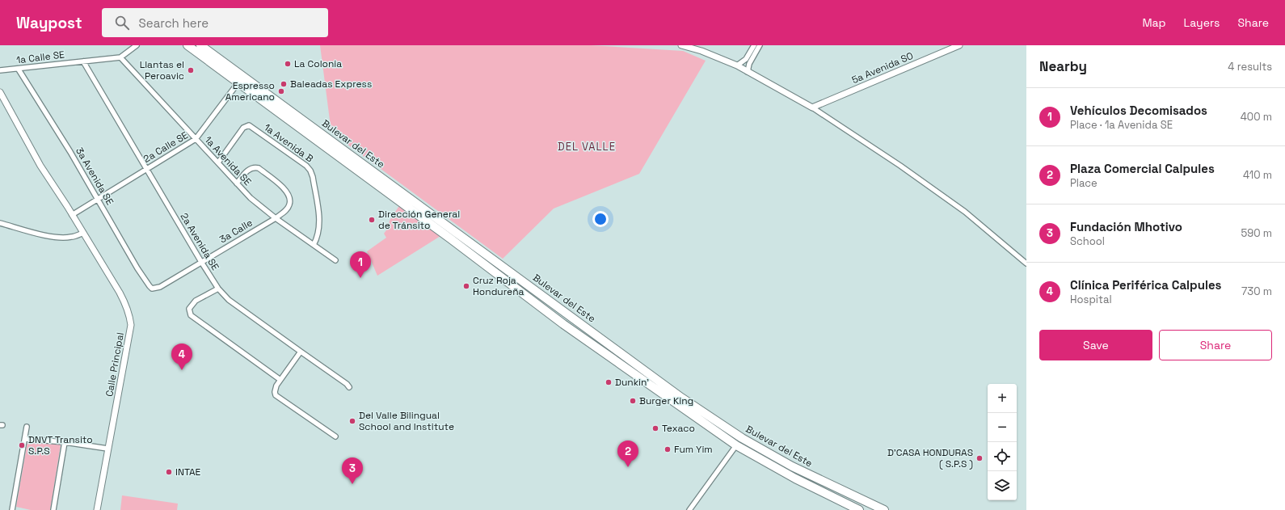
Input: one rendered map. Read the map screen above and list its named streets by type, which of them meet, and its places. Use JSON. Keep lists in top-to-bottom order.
{
  "streets": {
    "highway": ["Bulevar del Este"],
    "street": [
      "1a Calle SE",
      "5a Avenida SO",
      "1a Avenida B",
      "2a Calle SE",
      "1a Avenida SE",
      "3a Avenida SE",
      "3a Calle",
      "2a Avenida SE",
      "Calle Principal"
    ]
  },
  "crossings": [
    ["1a Calle SE", "1a Avenida SE"],
    ["1a Calle SE", "3a Avenida SE"],
    ["1a Calle SE", "2a Avenida SE"],
    ["1a Avenida B", "1a Avenida SE"],
    ["Bulevar del Este", "2a Calle SE"],
    ["2a Calle SE", "1a Avenida SE"],
    ["2a Calle SE", "3a Avenida SE"],
    ["2a Calle SE", "2a Avenida SE"],
    ["2a Calle SE", "Calle Principal"],
    ["1a Avenida SE", "3a Calle"],
    ["3a Avenida SE", "3a Calle"],
    ["3a Calle", "2a Avenida SE"]
  ],
  "districts": ["DEL VALLE"],
  "places": [
    "La Colonia",
    "Llantas el Peroavic",
    "Baleadas Express",
    "Espresso Americano",
    "Dirección General de Tránsito",
    "Cruz Roja Hondureña",
    "Dunkin'",
    "Burger King",
    "Del Valle Bilingual School and Institute",
    "Texaco",
    "DNVT Transito S.P.S",
    "Fum Yim",
    "D'CASA HONDURAS ( S.P.S )",
    "INTAE"
  ],
  "page": {
    "header": "Waypost",
    "search": "Search here",
    "nav": ["Map", "Layers", "Share"],
    "heading": ["Nearby", "4 results"],
    "list": [
      {
        "mark": "1",
        "name": "Vehículos Decomisados",
        "note": "Place · 1a Avenida SE",
        "value": "400 m"
      },
      {
        "mark": "2",
        "name": "Plaza Comercial Calpules",
        "note": "Place",
        "value": "410 m"
      },
      {
        "mark": "3",
        "name": "Fundación Mhotivo",
        "note": "School",
        "value": "590 m"
      },
      {
        "mark": "4",
        "name": "Clínica Periférica Calpules",
        "note": "Hospital",
        "value": "730 m"
      }
    ],
    "pins": [
      "1",
      "4",
      "2",
      "3"
    ],
    "buttons": ["Save", "Share"],
    "map_buttons": ["+", "−"]
  }
}
